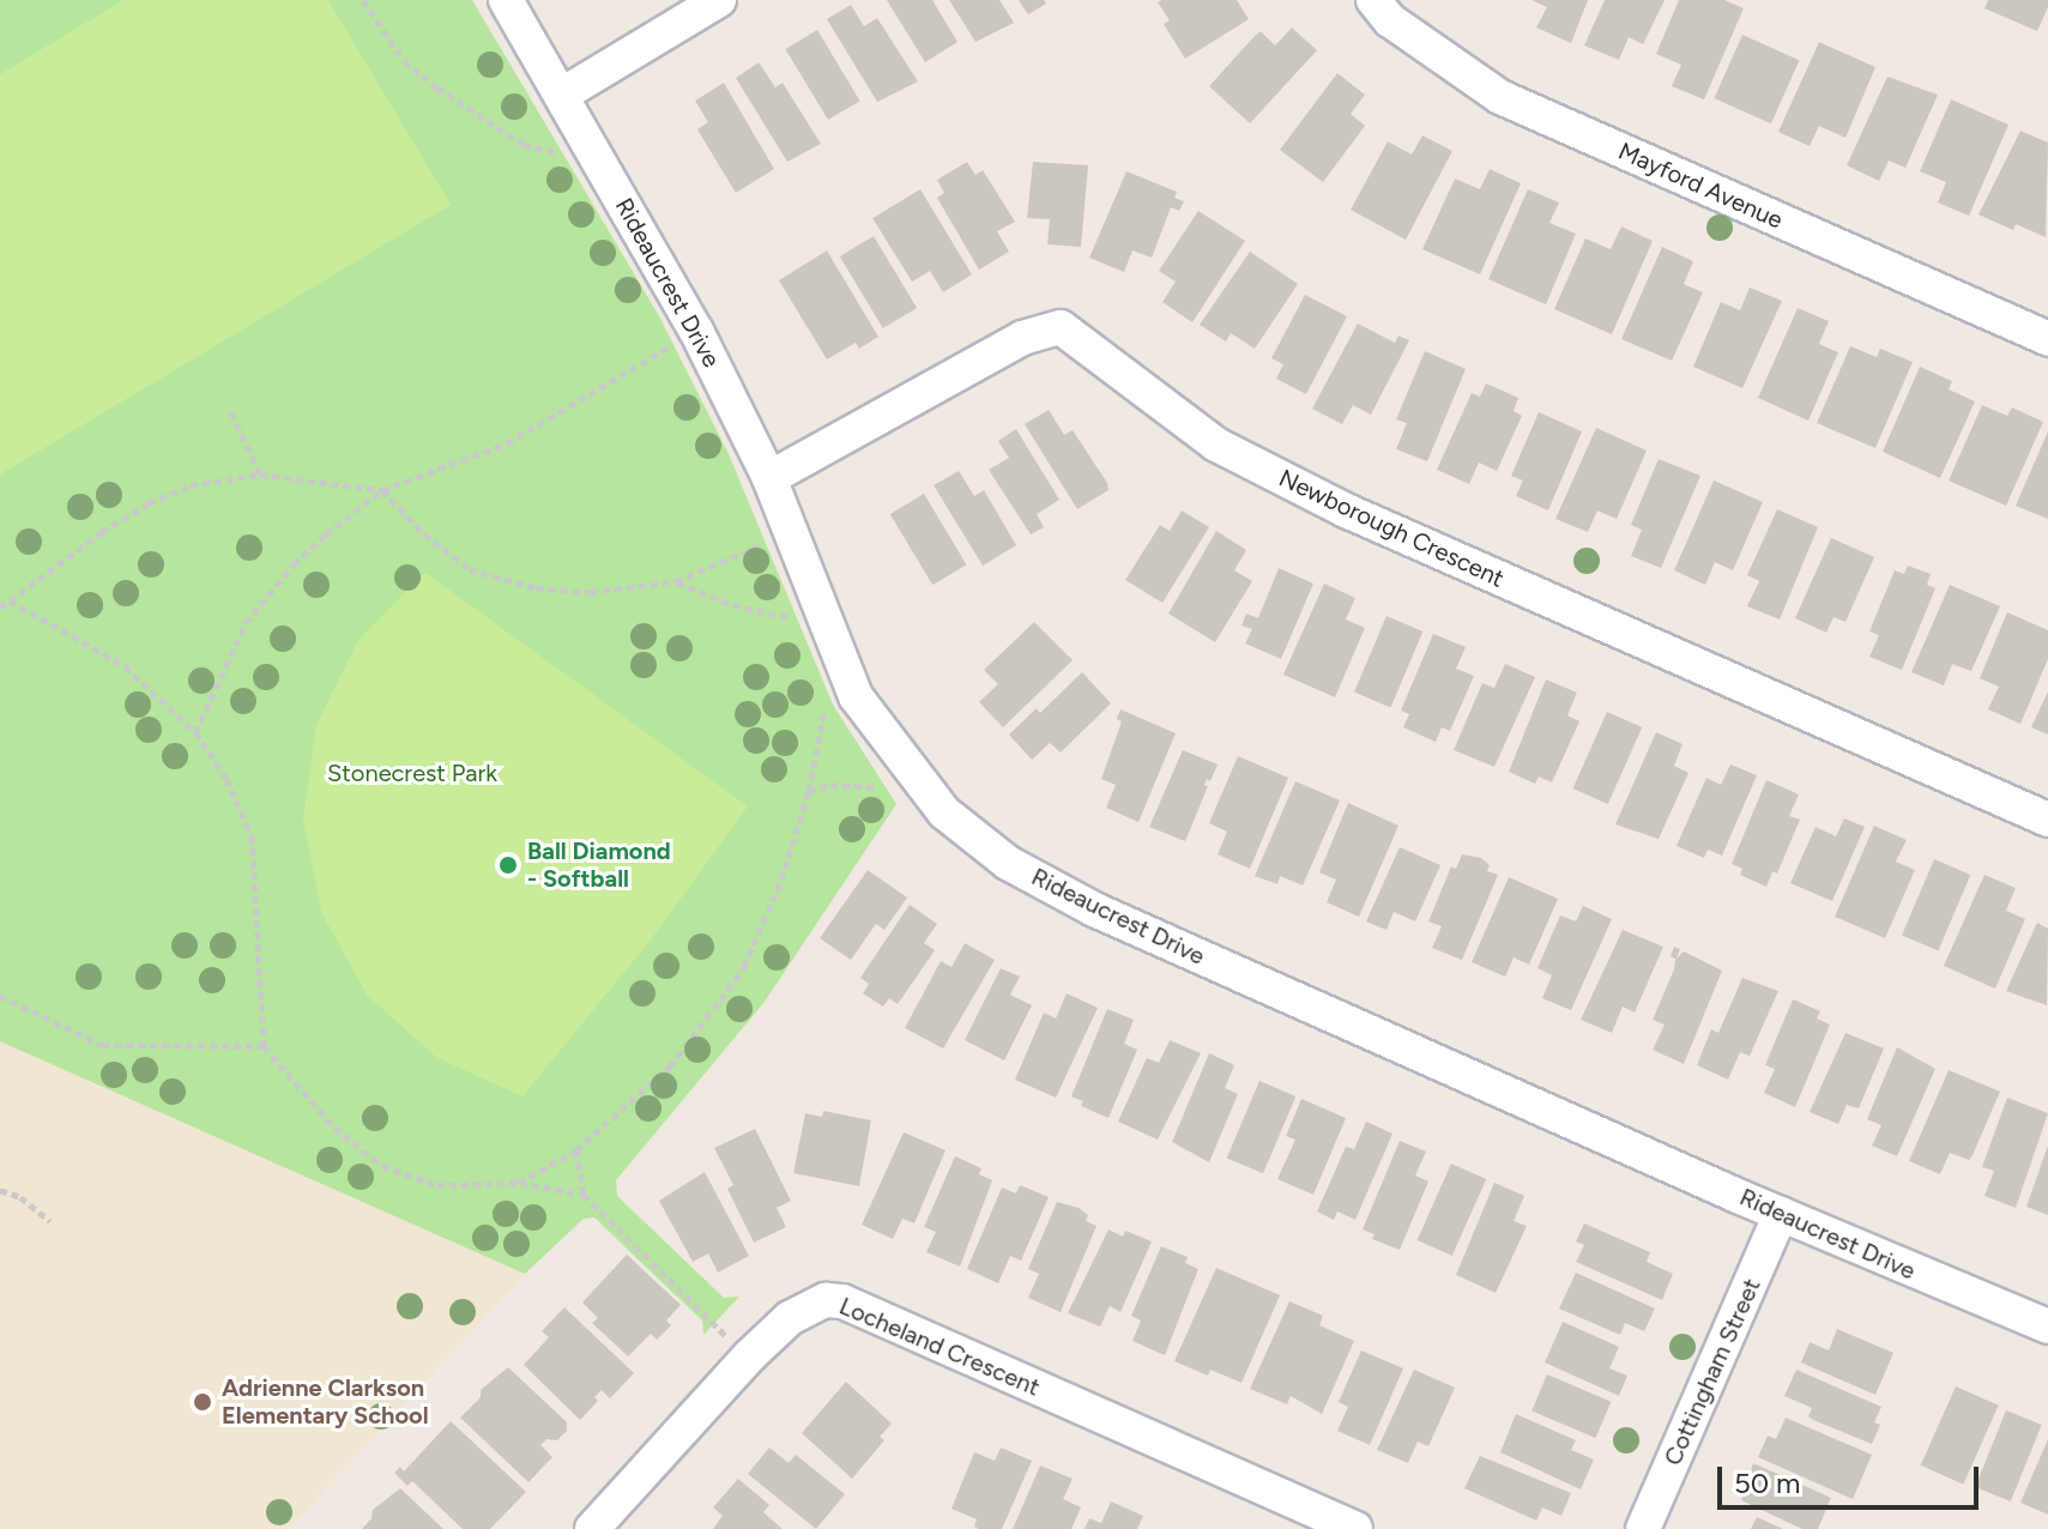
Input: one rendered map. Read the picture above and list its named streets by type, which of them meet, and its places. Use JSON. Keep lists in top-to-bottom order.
{
  "streets": {
    "street": [
      "Mayford Avenue",
      "Rideaucrest Drive",
      "Newborough Crescent",
      "Locheland Crescent",
      "Cottingham Street"
    ]
  },
  "crossings": [
    ["Rideaucrest Drive", "Newborough Crescent"],
    ["Rideaucrest Drive", "Cottingham Street"]
  ],
  "parks": ["Stonecrest Park"],
  "places": ["Ball Diamond - Softball", "Adrienne Clarkson Elementary School"],
  "scale_bar": "50 m"
}
